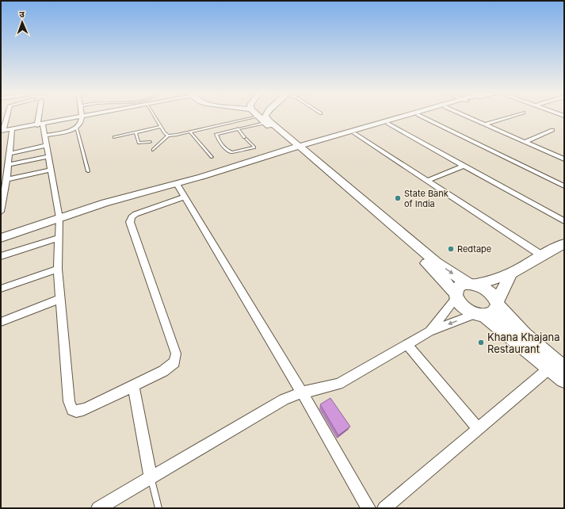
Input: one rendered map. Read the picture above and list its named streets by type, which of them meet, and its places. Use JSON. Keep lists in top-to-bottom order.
{
  "places": ["State Bank of India", "Redtape", "Khana Khajana Restaurant"],
  "north": "top"
}
